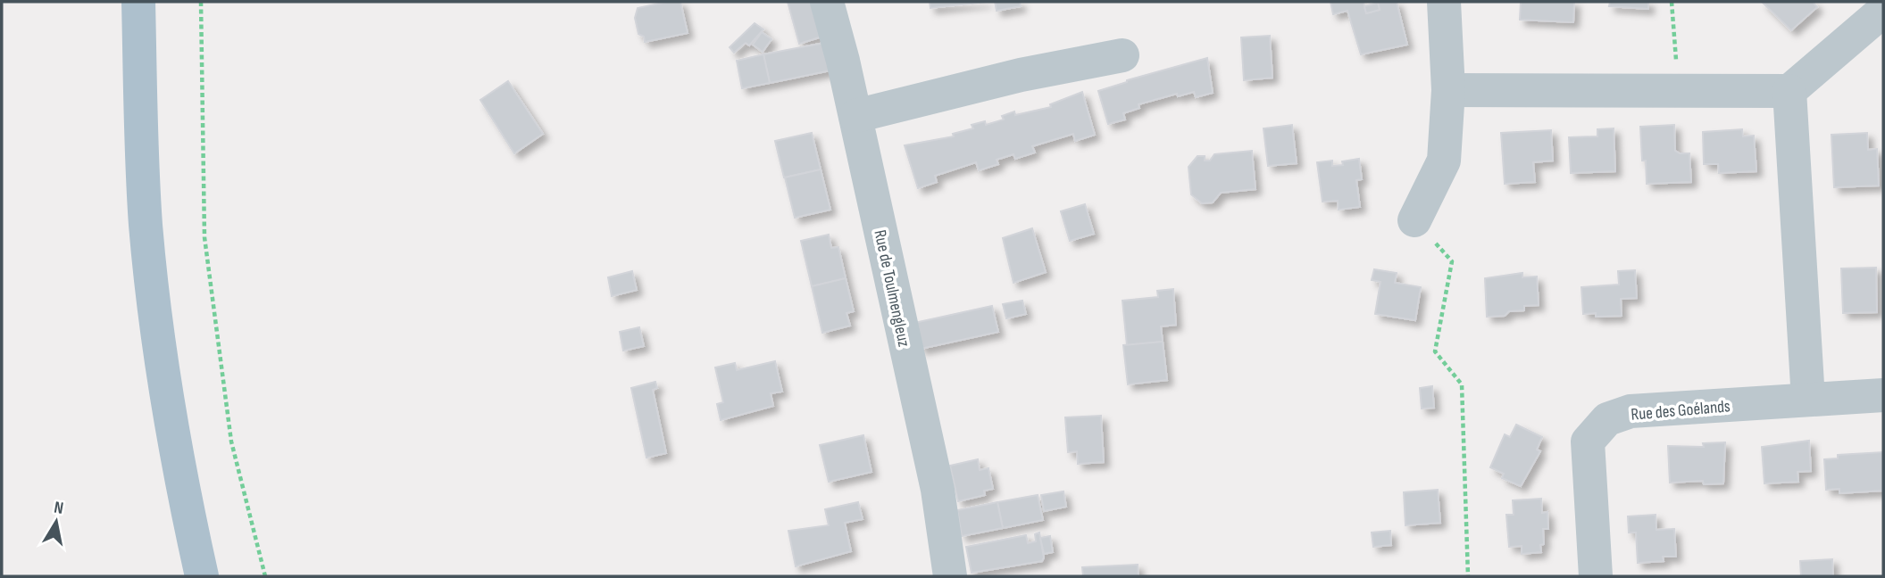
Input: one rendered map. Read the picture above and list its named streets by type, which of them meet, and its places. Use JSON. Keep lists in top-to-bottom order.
{
  "streets": {
    "street": ["Rue de Toulmengleuz", "Rue des Goélands"]
  },
  "north": "top"
}
